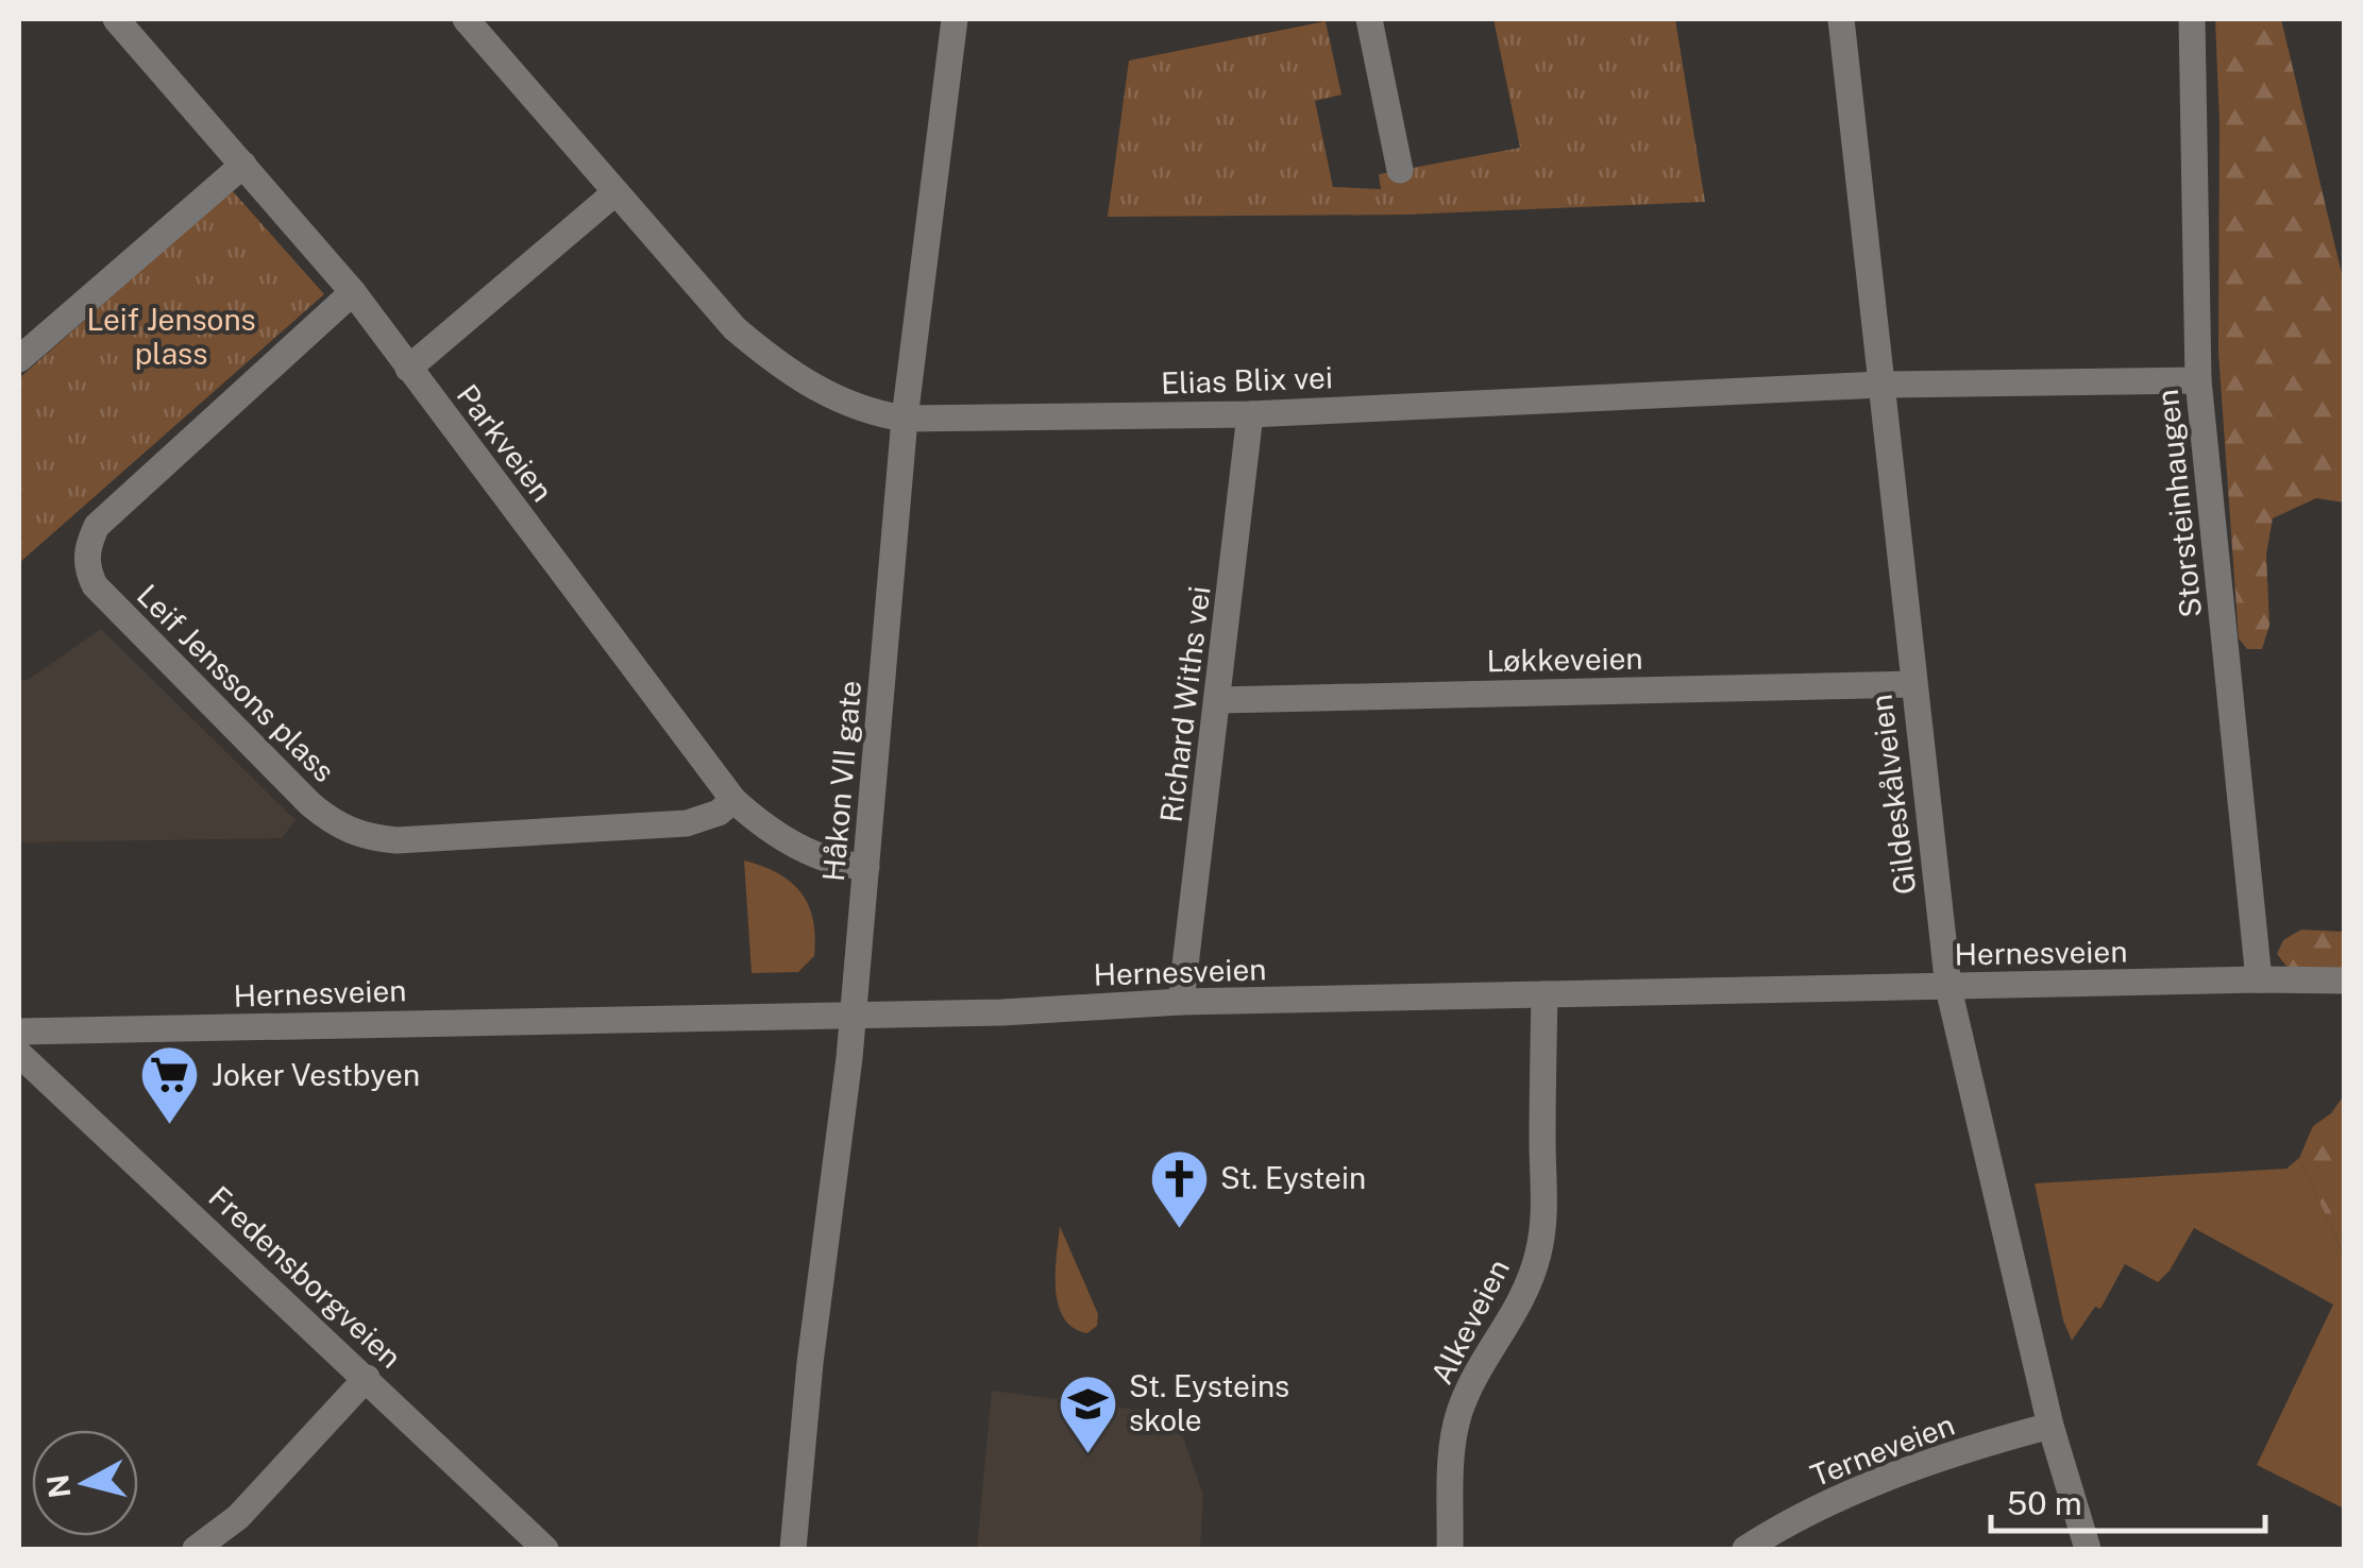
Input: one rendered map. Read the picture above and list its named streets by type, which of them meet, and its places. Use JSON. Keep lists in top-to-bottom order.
{
  "streets": {
    "street": [
      "Elias Blix vei",
      "Parkveien",
      "Storsteinhaugen",
      "Løkkeveien",
      "Leif Jenssons plass",
      "Richard Withs vei",
      "Håkon VII gate",
      "Gildeskålveien",
      "Hernesveien",
      "Fredensborgveien",
      "Alkeveien",
      "Terneveien"
    ]
  },
  "crossings": [
    ["Elias Blix vei", "Storsteinhaugen"],
    ["Elias Blix vei", "Richard Withs vei"],
    ["Elias Blix vei", "Håkon VII gate"],
    ["Elias Blix vei", "Gildeskålveien"],
    ["Parkveien", "Leif Jenssons plass"],
    ["Parkveien", "Håkon VII gate"],
    ["Storsteinhaugen", "Hernesveien"],
    ["Løkkeveien", "Richard Withs vei"],
    ["Løkkeveien", "Gildeskålveien"],
    ["Richard Withs vei", "Hernesveien"],
    ["Håkon VII gate", "Hernesveien"],
    ["Gildeskålveien", "Hernesveien"],
    ["Gildeskålveien", "Terneveien"],
    ["Hernesveien", "Alkeveien"]
  ],
  "parks": ["Leif Jensons plass"],
  "places": {
    "supermarket": ["Joker Vestbyen"],
    "church": ["St. Eystein"],
    "school or university": ["St. Eysteins skole"]
  },
  "scale_bar": "50 m",
  "north": "left"
}
